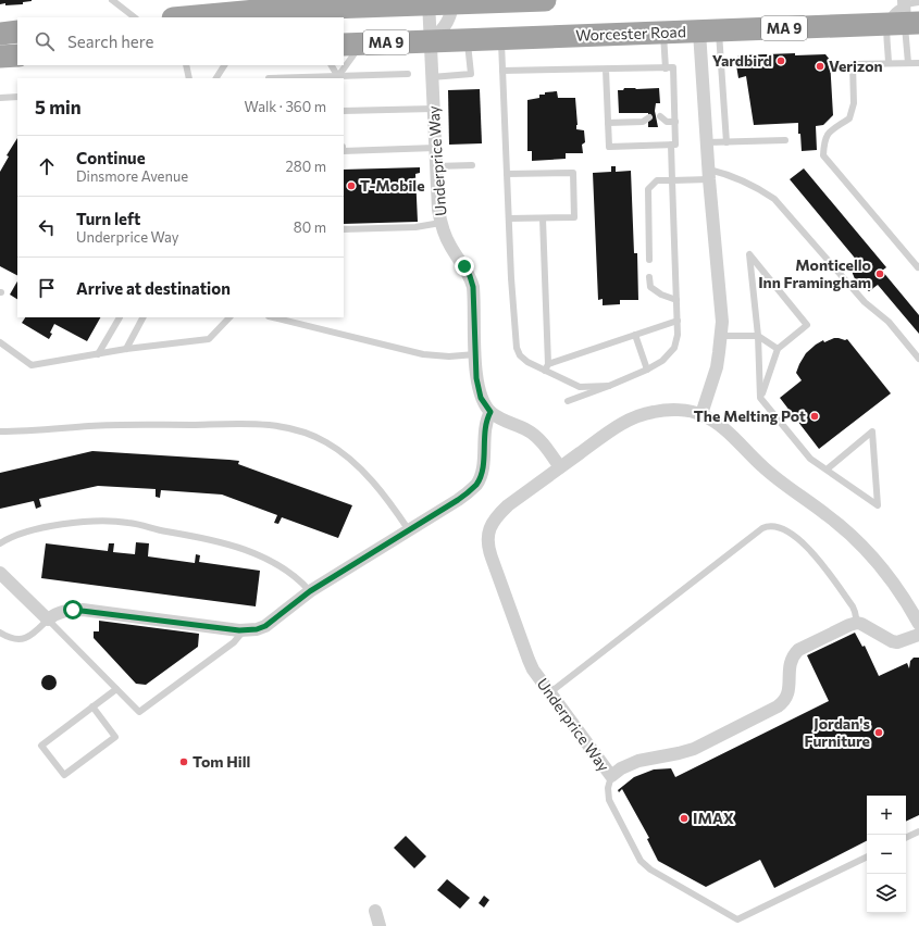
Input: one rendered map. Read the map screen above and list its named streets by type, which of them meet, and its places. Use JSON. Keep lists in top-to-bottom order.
{
  "streets": {
    "highway": ["MA 9", "Worcester Road"],
    "street": ["Underprice Way"]
  },
  "crossings": [
    ["Worcester Road", "Underprice Way"]
  ],
  "places": [
    "Yardbird",
    "Verizon",
    "T-Mobile",
    "Monticello Inn Framingham",
    "The Melting Pot",
    "Jordan's Furniture",
    "Tom Hill",
    "IMAX"
  ],
  "page": {
    "search": "Search here",
    "heading": ["5 min", "Walk · 360 m"],
    "list": [
      ["Continue", "Dinsmore Avenue", "280 m"],
      ["Turn left", "Underprice Way", "80 m"],
      "Arrive at destination"
    ],
    "map_buttons": ["+", "−"]
  }
}
